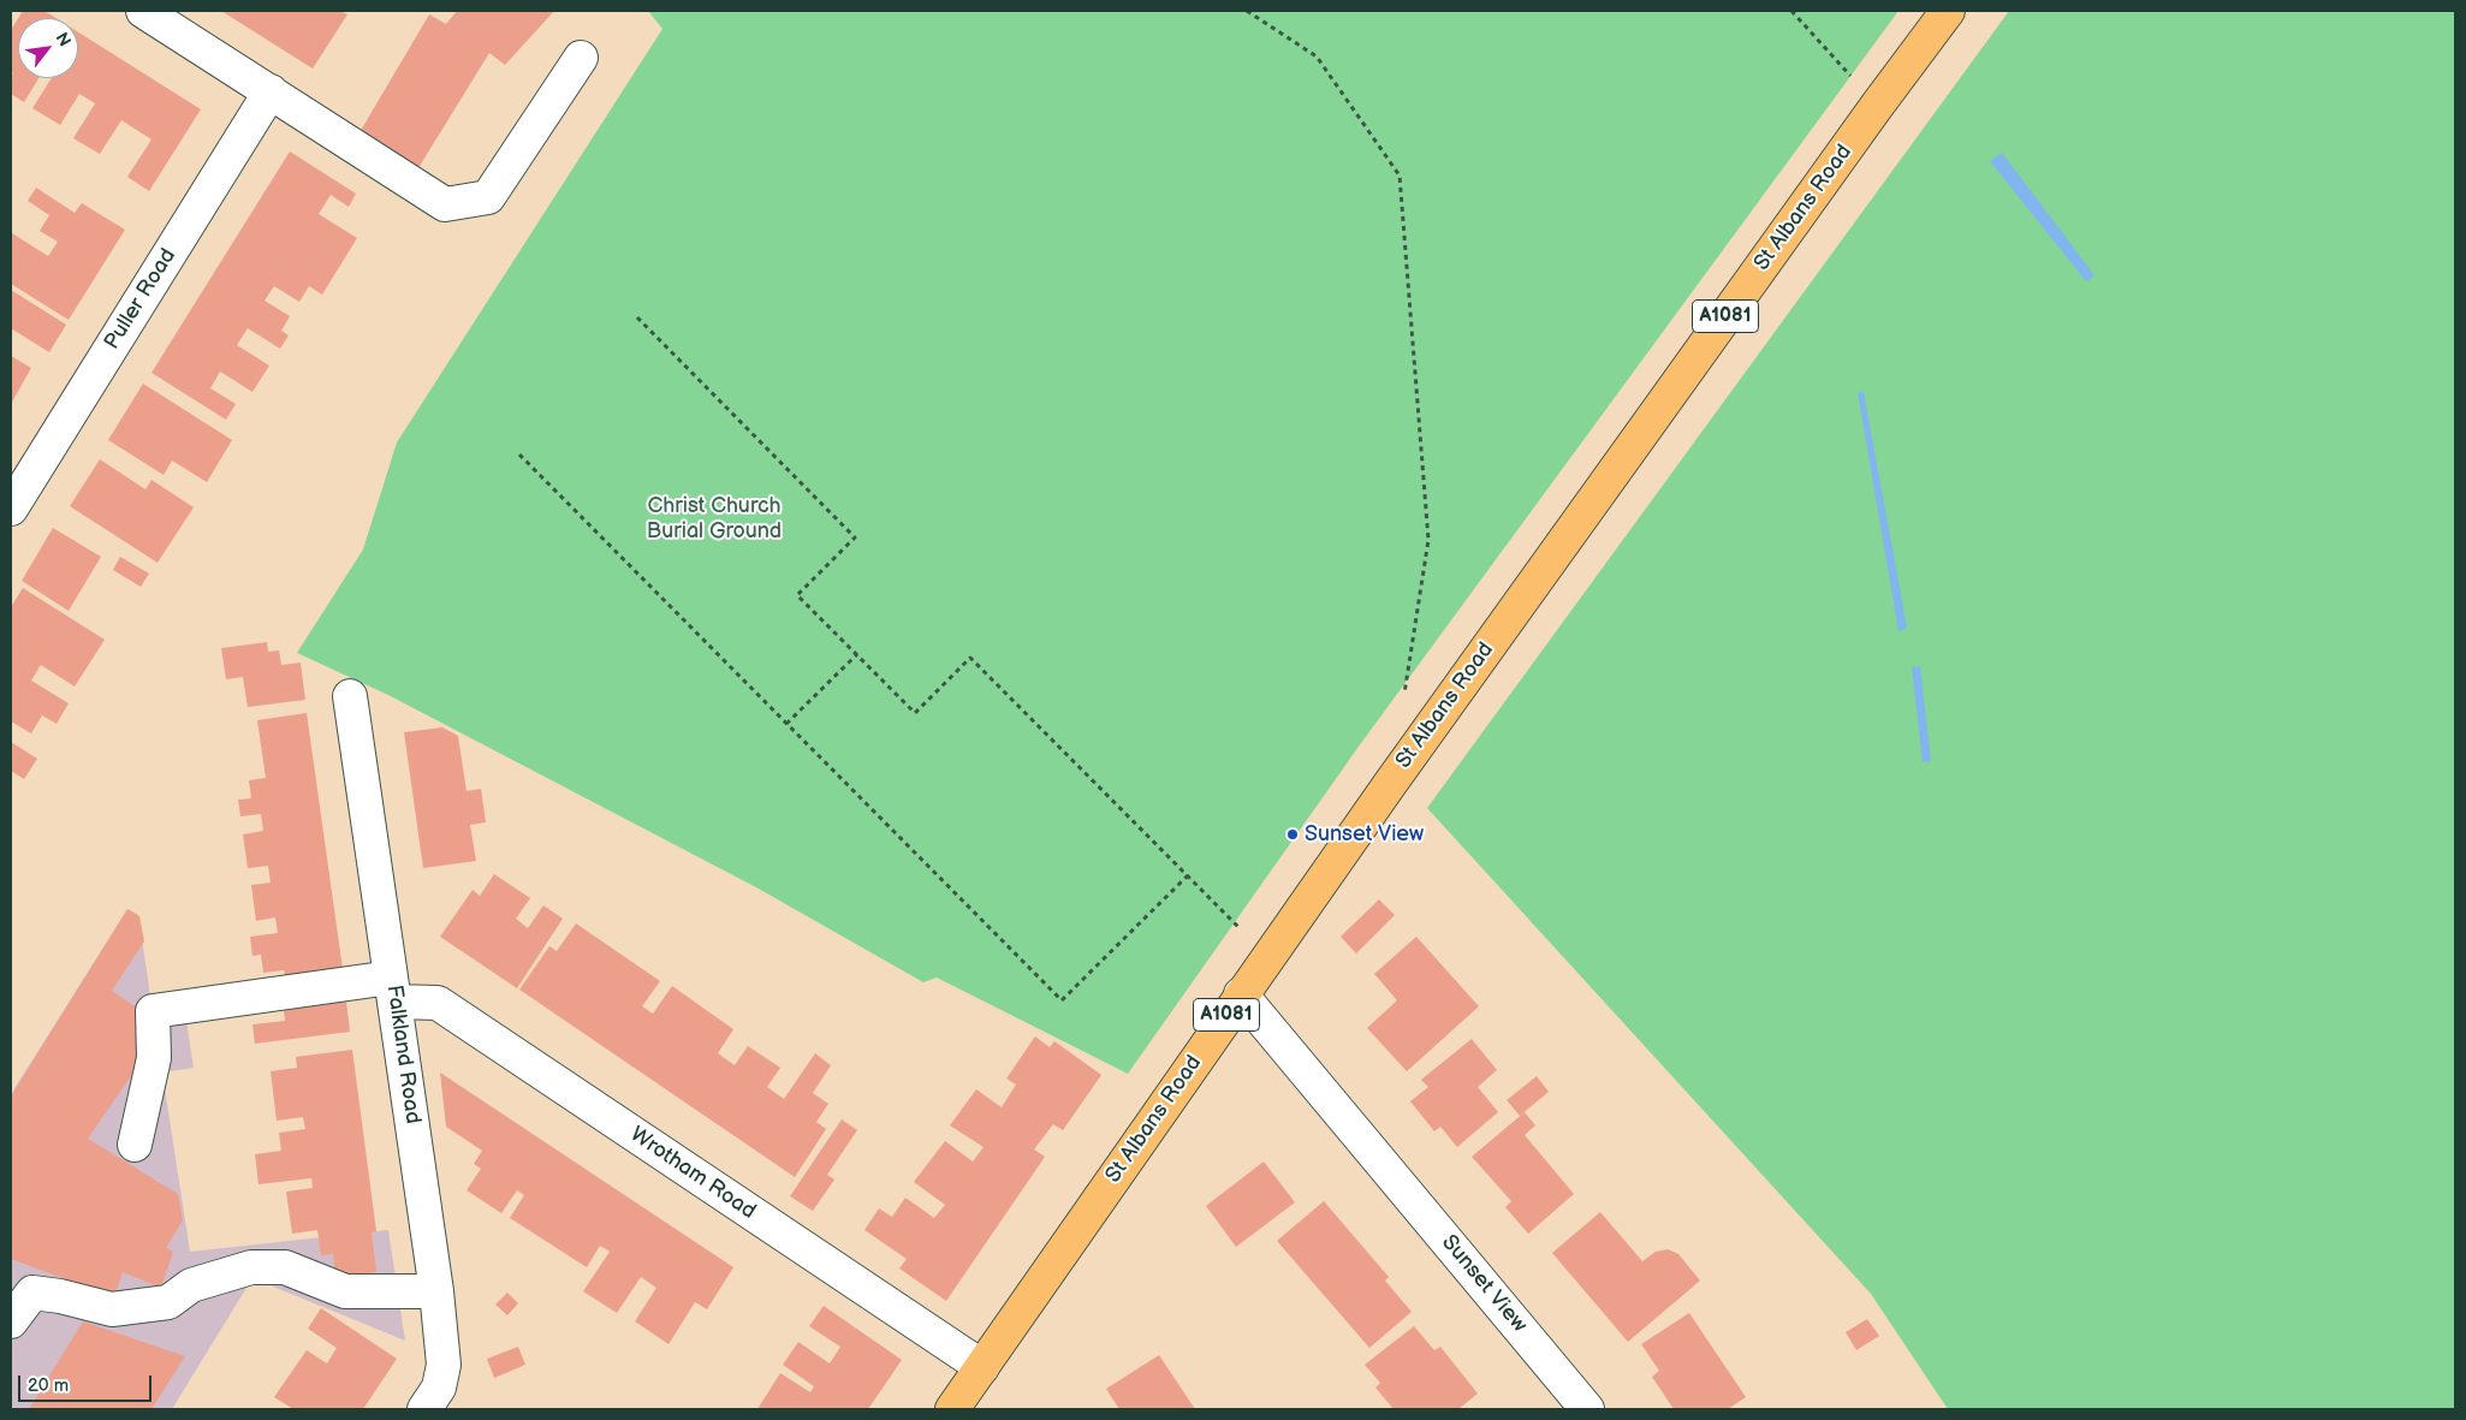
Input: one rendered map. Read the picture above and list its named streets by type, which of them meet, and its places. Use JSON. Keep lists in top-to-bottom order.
{
  "streets": {
    "main road": ["St Albans Road", "A1081"],
    "street": [
      "Puller Road",
      "Falkland Road",
      "Wrotham Road",
      "Sunset View"
    ]
  },
  "crossings": [
    ["St Albans Road", "Wrotham Road"],
    ["St Albans Road", "Sunset View"],
    ["Falkland Road", "Wrotham Road"]
  ],
  "parks": ["Christ Church Burial Ground"],
  "places": ["Sunset View"],
  "scale_bar": "20 m",
  "north": "top right"
}
